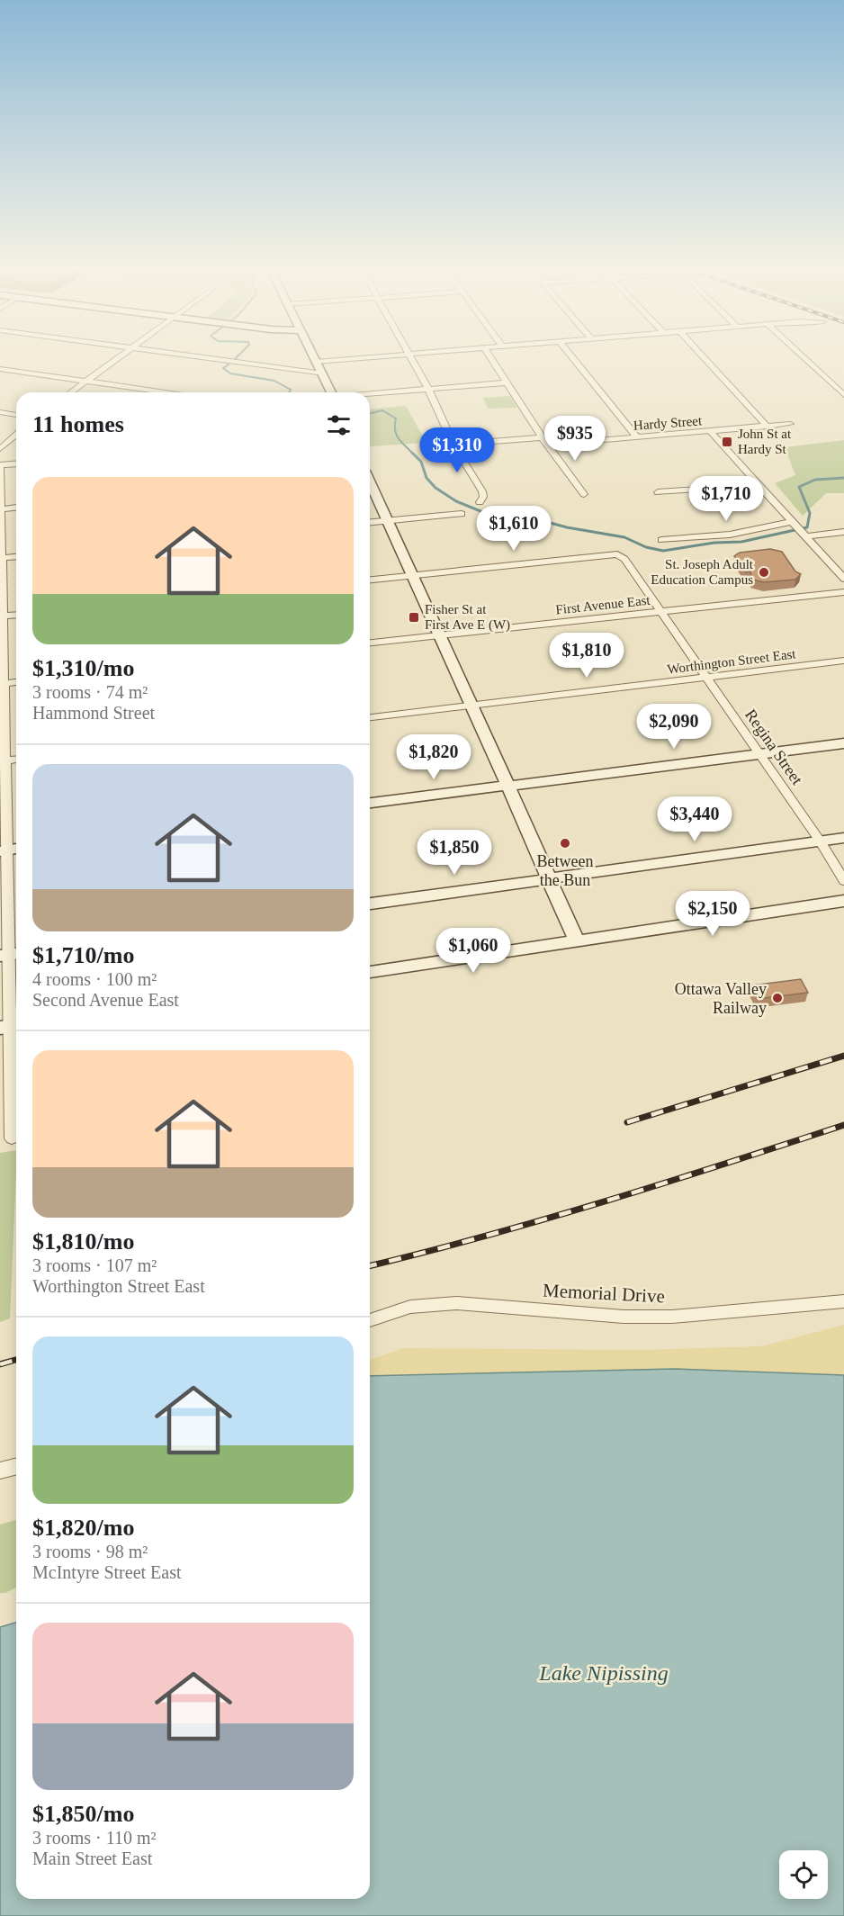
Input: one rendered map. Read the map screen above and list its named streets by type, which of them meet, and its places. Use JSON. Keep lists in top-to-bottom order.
{
  "streets": {
    "street": [
      "Hardy Street",
      "First Avenue East",
      "Worthington Street East",
      "Regina Street",
      "Memorial Drive"
    ]
  },
  "crossings": [
    ["First Avenue East", "Regina Street"],
    ["Worthington Street East", "Regina Street"]
  ],
  "water": ["Lake Nipissing"],
  "places": {
    "transit": ["John St at Hardy St", "Fisher St at First Ave E (W)"],
    "other": ["St. Joseph Adult Education Campus", "Between the Bun", "Ottawa Valley Railway"]
  },
  "page": {
    "heading": "11 homes",
    "price": [
      "$935",
      "$1,310",
      "$1,710",
      "$1,610",
      "$1,810",
      "$2,090",
      "$1,820",
      "$3,440",
      "$1,850",
      "$2,150",
      "$1,060"
    ],
    "list": [
      {
        "name": "$1,310/mo",
        "note": "3 rooms · 74 m² · Hammond Street"
      },
      {
        "name": "$1,710/mo",
        "note": "4 rooms · 100 m² · Second Avenue East"
      },
      {
        "name": "$1,810/mo",
        "note": "3 rooms · 107 m² · Worthington Street East"
      },
      {
        "name": "$1,820/mo",
        "note": "3 rooms · 98 m² · McIntyre Street East"
      },
      {
        "name": "$1,850/mo",
        "note": "3 rooms · 110 m² · Main Street East"
      }
    ]
  }
}
